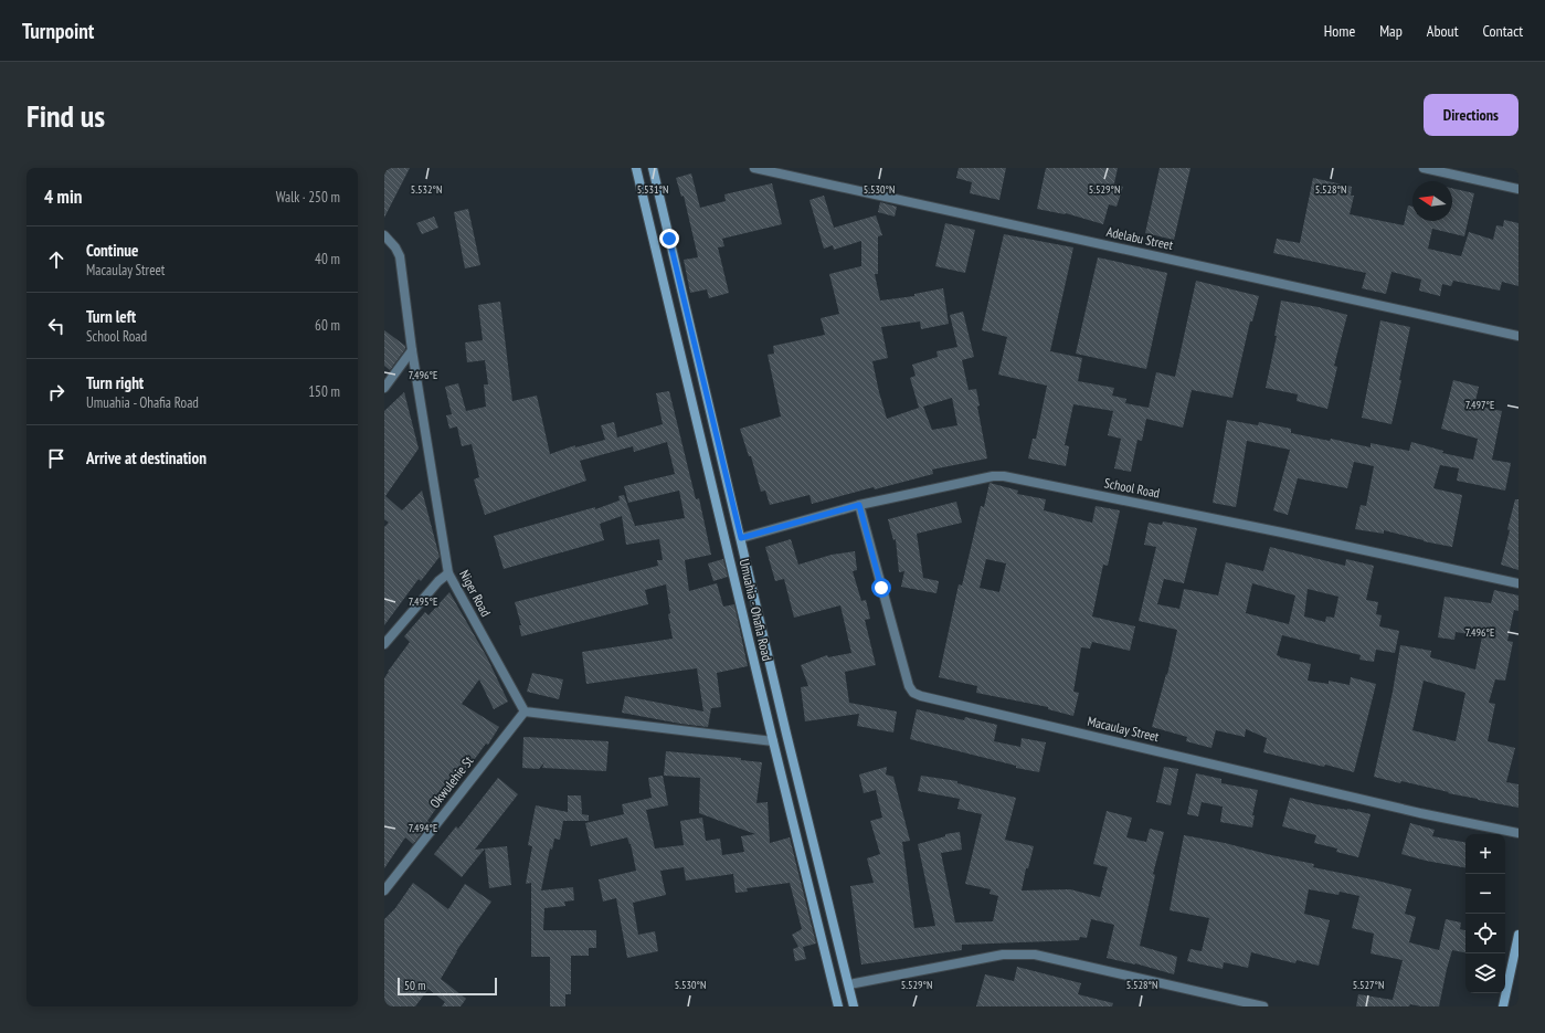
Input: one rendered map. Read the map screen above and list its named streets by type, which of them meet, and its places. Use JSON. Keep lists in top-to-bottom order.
{
  "streets": {
    "main road": ["Umuahia - Ohafia Road"],
    "street": [
      "Adelabu Street",
      "School Road",
      "Niger Road",
      "Macaulay Street",
      "Okwulehie St"
    ]
  },
  "crossings": [
    ["School Road", "Umuahia - Ohafia Road"],
    ["School Road", "Macaulay Street"],
    ["Niger Road", "Okwulehie St"]
  ],
  "scale_bar": "50 m",
  "north": "left",
  "page": {
    "header": "Turnpoint",
    "nav": [
      "Home",
      "Map",
      "About",
      "Contact"
    ],
    "buttons": "Directions",
    "title": "Find us",
    "heading": ["4 min", "Walk · 250 m"],
    "list": [
      ["Continue", "Macaulay Street", "40 m"],
      ["Turn left", "School Road", "60 m"],
      ["Turn right", "Umuahia - Ohafia Road", "150 m"],
      "Arrive at destination"
    ],
    "map_buttons": ["+", "−"],
    "scale": "50 m"
  },
  "coordinates": [
    "5.532°N",
    "5.531°N",
    "5.530°N",
    "5.529°N",
    "5.528°N",
    "7.496°E",
    "7.497°E",
    "7.495°E",
    "7.494°E",
    "5.527°N"
  ]
}
